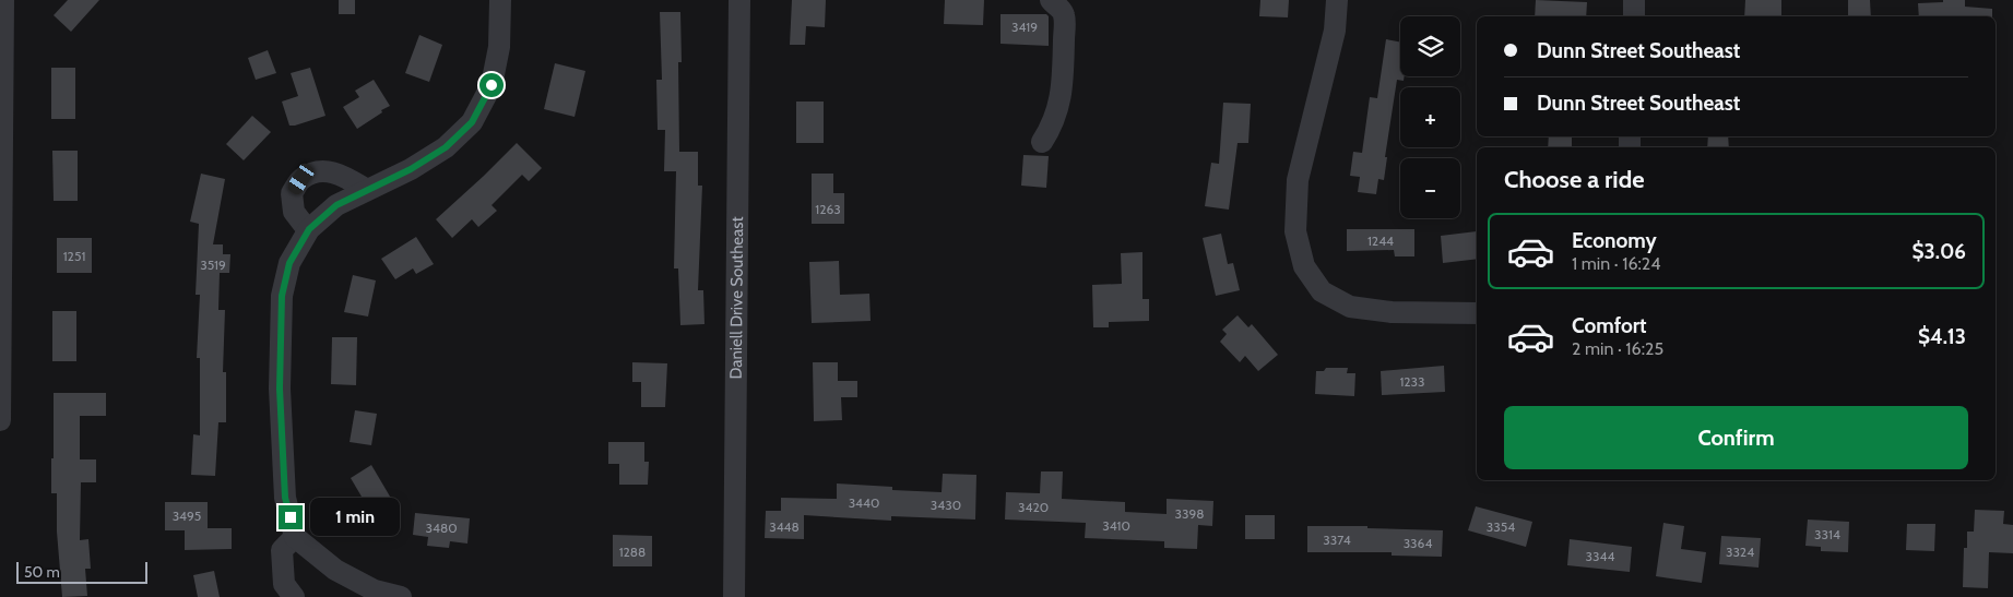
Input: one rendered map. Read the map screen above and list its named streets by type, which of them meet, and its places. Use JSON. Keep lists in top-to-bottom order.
{
  "streets": {
    "street": ["Daniell Drive Southeast"]
  },
  "house_numbers": [
    "3419",
    "1263",
    "1244",
    "1251",
    "3519",
    "1233",
    "3440",
    "3430",
    "3420",
    "3398",
    "3495",
    "3410",
    "3448",
    "3354",
    "3480",
    "3314",
    "3374",
    "3364",
    "1288",
    "3324",
    "3344"
  ],
  "scale_bar": "50 m",
  "page": {
    "map_buttons": ["+", "−"],
    "banner": ["Dunn Street Southeast", "Dunn Street Southeast"],
    "heading": "Choose a ride",
    "list": [
      {
        "name": "Economy",
        "note": "1 min · 16:24",
        "value": "$3.06"
      },
      {
        "name": "Comfort",
        "note": "2 min · 16:25",
        "value": "$4.13"
      }
    ],
    "buttons": "Confirm",
    "bubble": "1 min",
    "scale": "50 m"
  }
}
